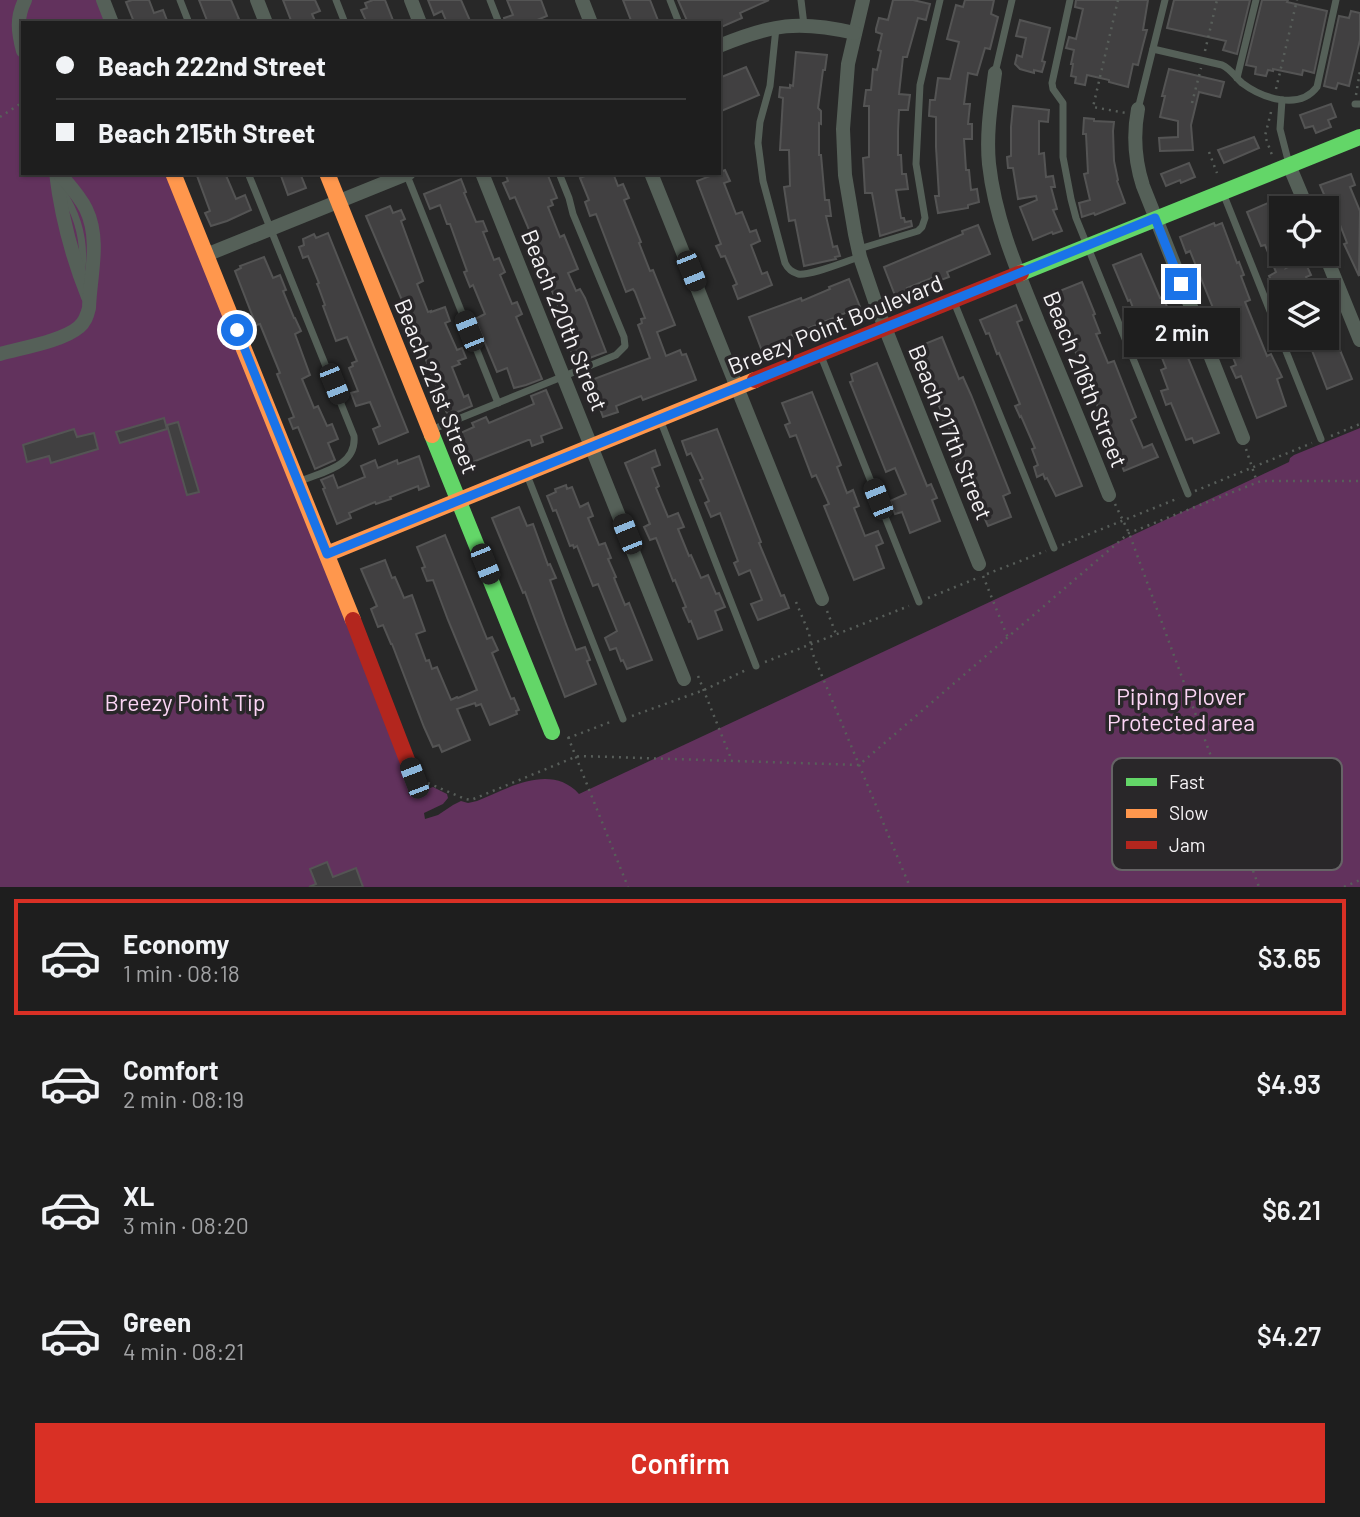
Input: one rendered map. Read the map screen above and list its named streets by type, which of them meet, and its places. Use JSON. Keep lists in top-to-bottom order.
{
  "streets": {
    "street": [
      "Beach 220th Street",
      "Breezy Point Boulevard",
      "Beach 216th Street",
      "Beach 221st Street",
      "Beach 217th Street"
    ]
  },
  "crossings": [
    ["Beach 220th Street", "Breezy Point Boulevard"],
    ["Breezy Point Boulevard", "Beach 216th Street"],
    ["Breezy Point Boulevard", "Beach 221st Street"],
    ["Breezy Point Boulevard", "Beach 217th Street"]
  ],
  "parks": ["Piping Plover Protected area", "Breezy Point Tip"],
  "legend": ["Fast", "Slow", "Jam"],
  "page": {
    "banner": ["Beach 222nd Street", "Beach 215th Street"],
    "bubble": "2 min",
    "list": [
      {
        "name": "Economy",
        "note": "1 min · 08:18",
        "value": "$3.65"
      },
      {
        "name": "Comfort",
        "note": "2 min · 08:19",
        "value": "$4.93"
      },
      {
        "name": "XL",
        "note": "3 min · 08:20",
        "value": "$6.21"
      },
      {
        "name": "Green",
        "note": "4 min · 08:21",
        "value": "$4.27"
      }
    ],
    "buttons": "Confirm"
  }
}
